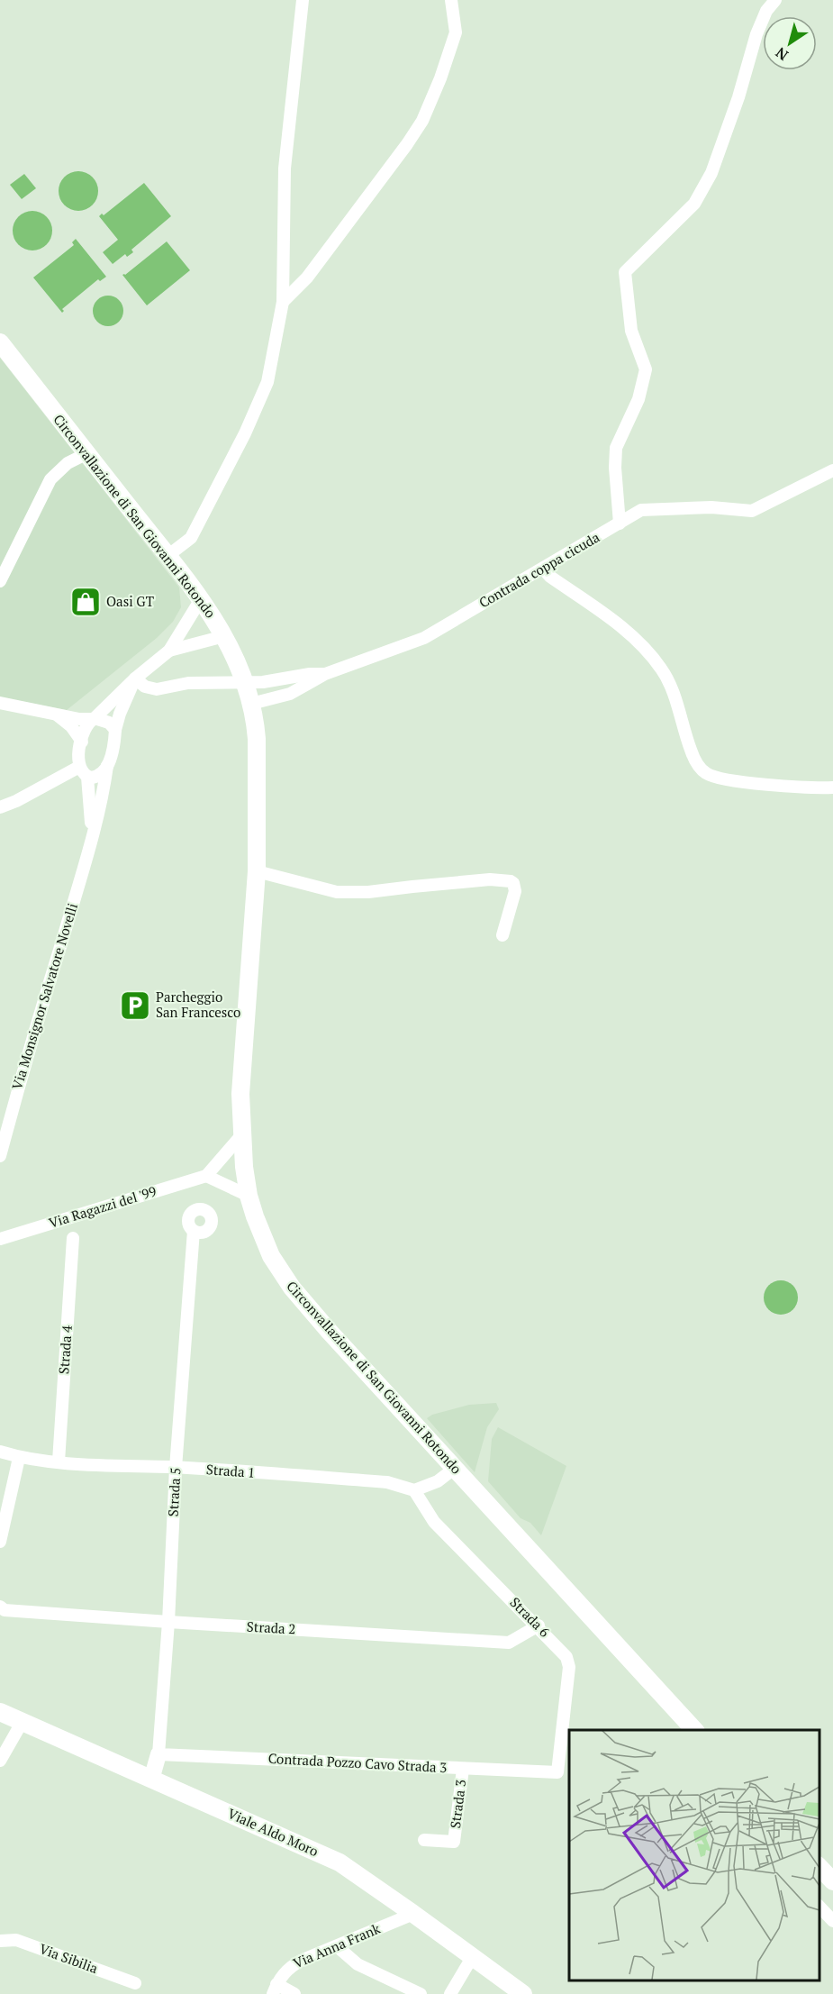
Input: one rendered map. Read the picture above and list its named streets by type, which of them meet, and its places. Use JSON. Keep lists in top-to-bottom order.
{
  "streets": {
    "main road": ["Circonvallazione di San Giovanni Rotondo", "Viale Aldo Moro"],
    "street": [
      "Contrada coppa cicuda",
      "Via Monsignor Salvatore Novelli",
      "Via Ragazzi del '99",
      "Strada 4",
      "Strada 1",
      "Strada 5",
      "Strada 6",
      "Strada 2",
      "Contrada Pozzo Cavo Strada 3",
      "Strada 3",
      "Via Anna Frank",
      "Via Sibilia"
    ]
  },
  "crossings": [
    ["Circonvallazione di San Giovanni Rotondo", "Contrada coppa cicuda"],
    ["Strada 4", "Strada 1"],
    ["Strada 1", "Strada 5"],
    ["Strada 1", "Strada 6"],
    ["Strada 5", "Strada 2"],
    ["Strada 5", "Contrada Pozzo Cavo Strada 3"],
    ["Strada 6", "Strada 2"],
    ["Strada 6", "Contrada Pozzo Cavo Strada 3"],
    ["Contrada Pozzo Cavo Strada 3", "Strada 3"],
    ["Viale Aldo Moro", "Via Anna Frank"]
  ],
  "places": {
    "shop": ["Oasi GT"],
    "parking": ["Parcheggio San Francesco"]
  },
  "north": "bottom left"
}
